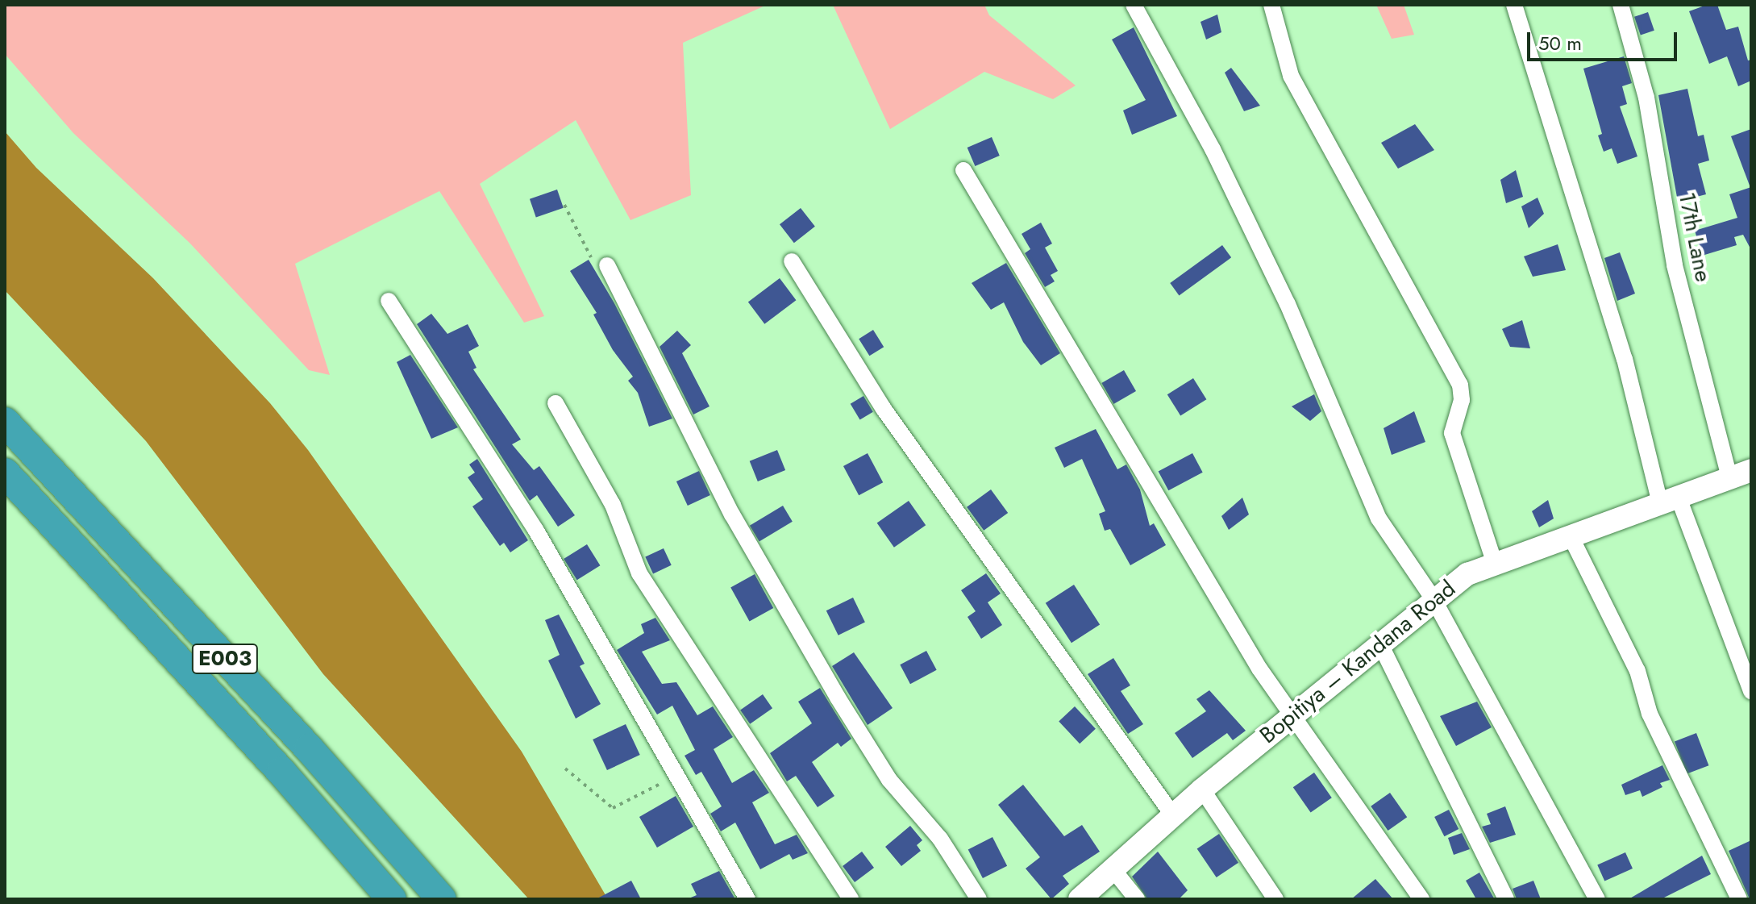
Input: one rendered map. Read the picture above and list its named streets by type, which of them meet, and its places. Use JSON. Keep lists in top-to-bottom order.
{
  "streets": {
    "highway": ["E003"],
    "street": ["17th Lane", "Bopitiya – Kandana Road"]
  },
  "crossings": [
    ["17th Lane", "Bopitiya – Kandana Road"]
  ],
  "scale_bar": "50 m"
}
